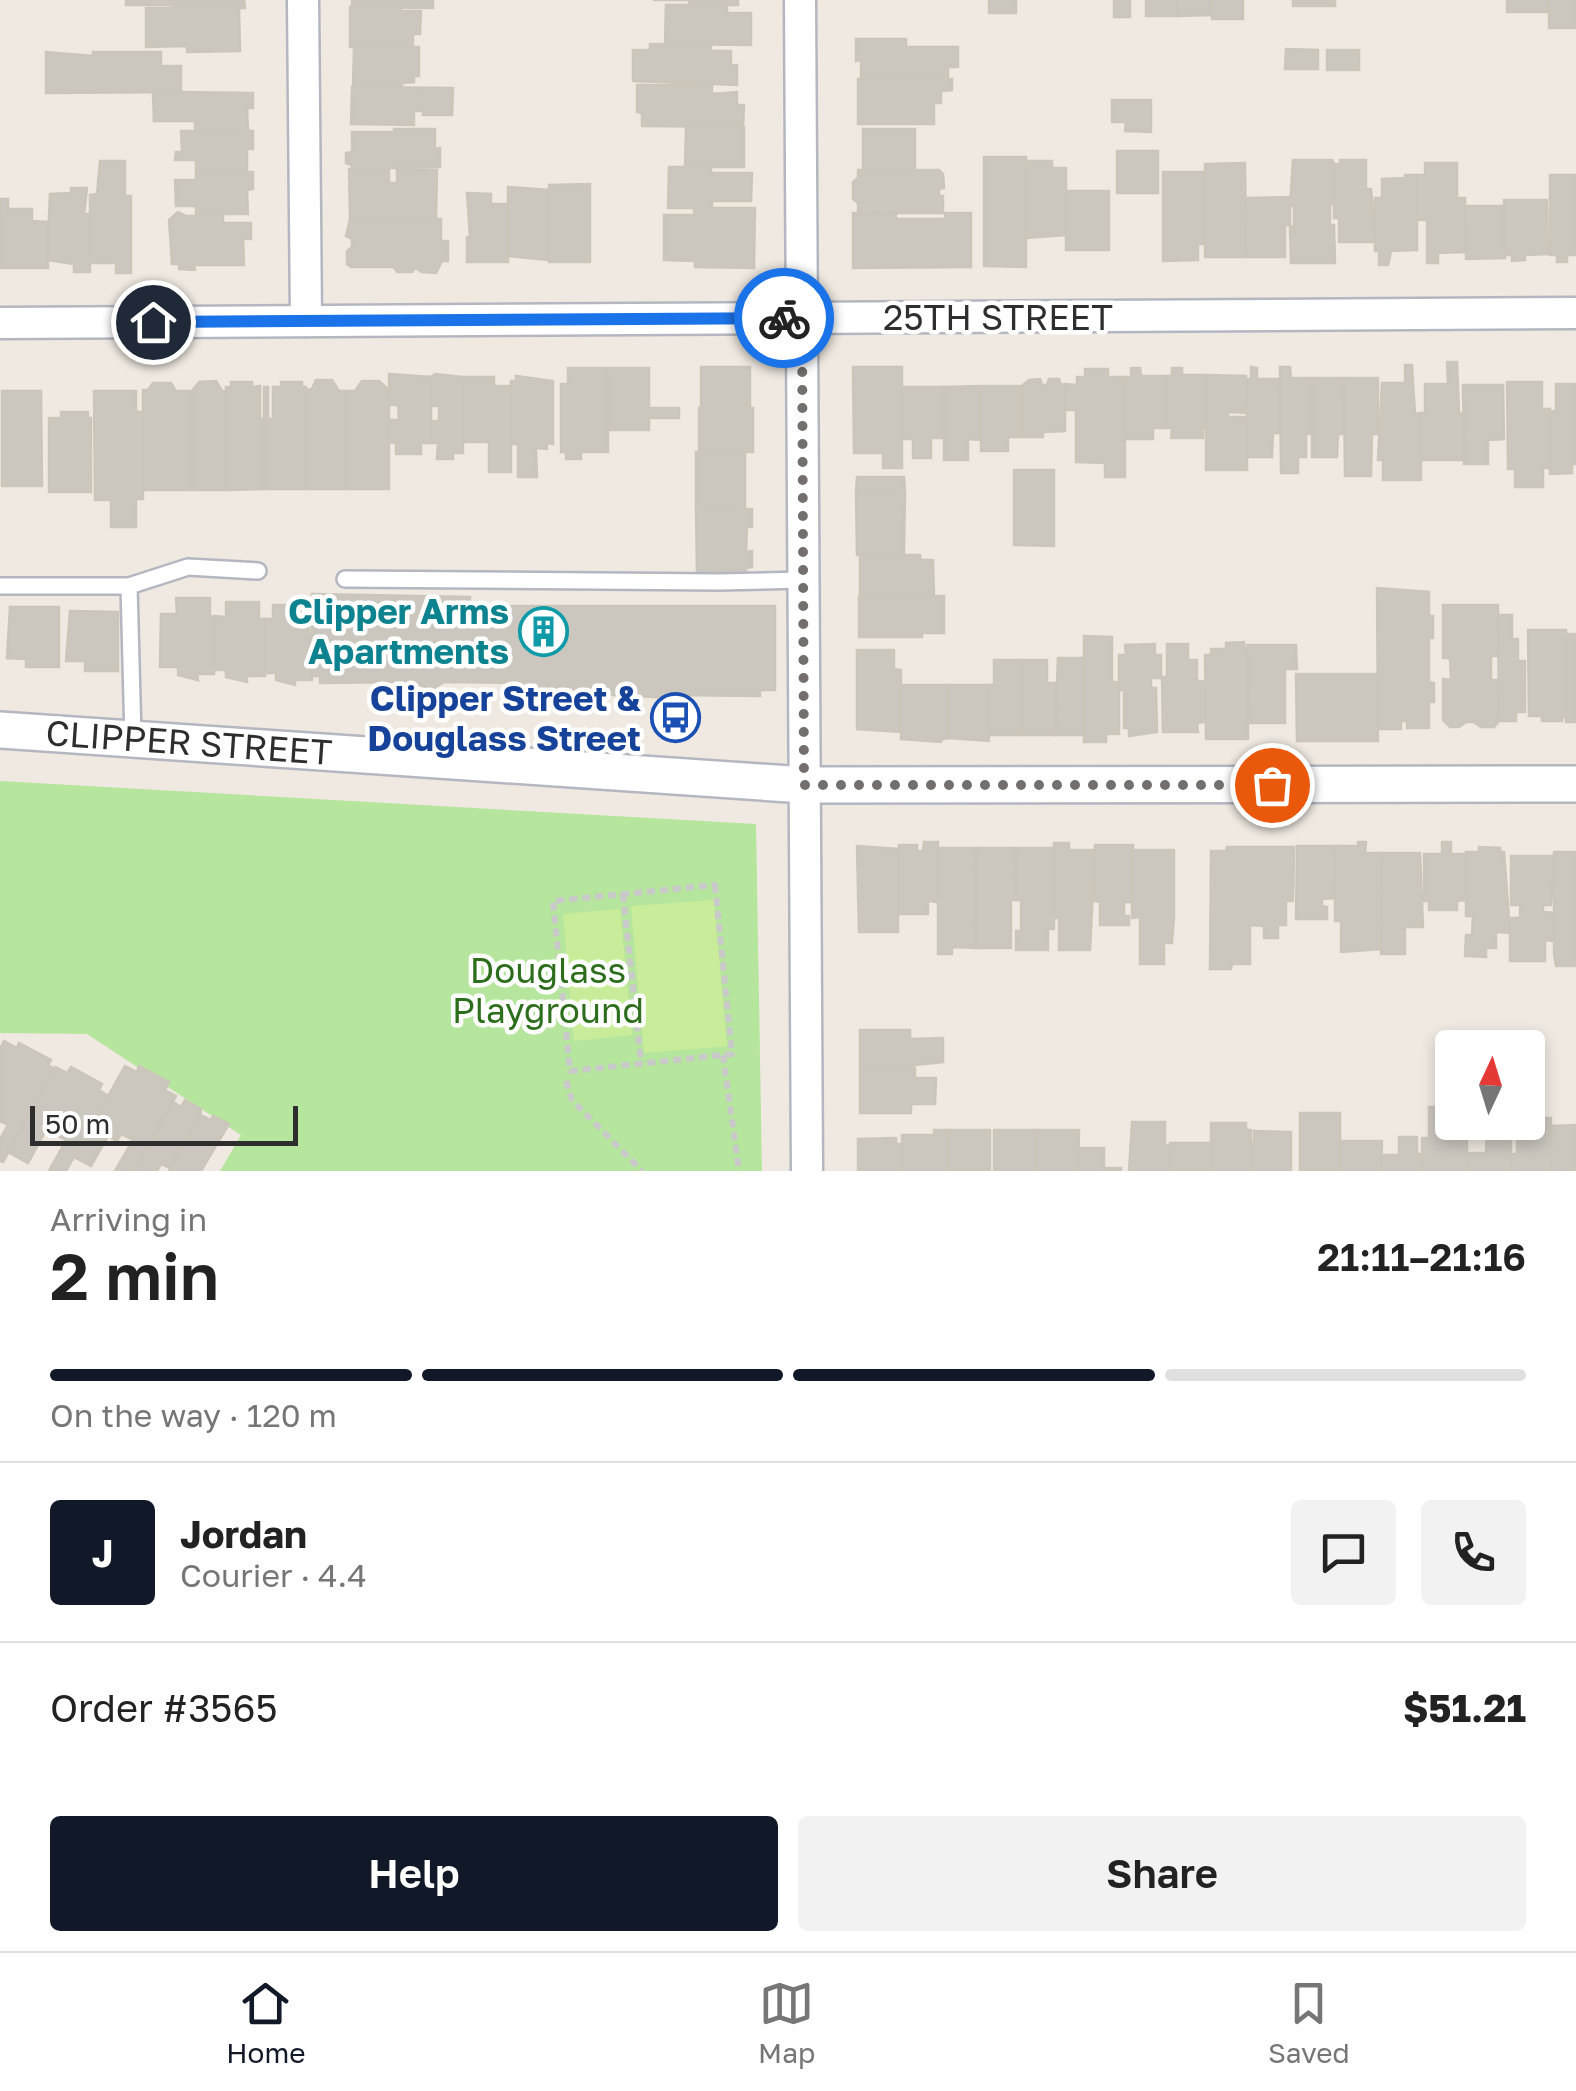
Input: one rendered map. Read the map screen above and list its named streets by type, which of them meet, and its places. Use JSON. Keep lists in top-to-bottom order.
{
  "streets": {
    "street": ["25TH STREET", "CLIPPER STREET"]
  },
  "parks": ["Douglass Playground"],
  "places": {
    "building": ["Clipper Arms Apartments"],
    "bus stop": ["Clipper Street & Douglass Street"]
  },
  "scale_bar": "50 m",
  "north": "top",
  "page": {
    "scale": "50 m",
    "heading": ["2 min", "Arriving in", "21:11–21:16"],
    "panel": [
      "Jordan",
      "Courier · 4.4",
      "Order #3565",
      "$51.21"
    ],
    "bar": "On the way · 120 m",
    "round": "J",
    "buttons": ["Help", "Share"],
    "tabs": ["Home", "Map", "Saved"]
  }
}
